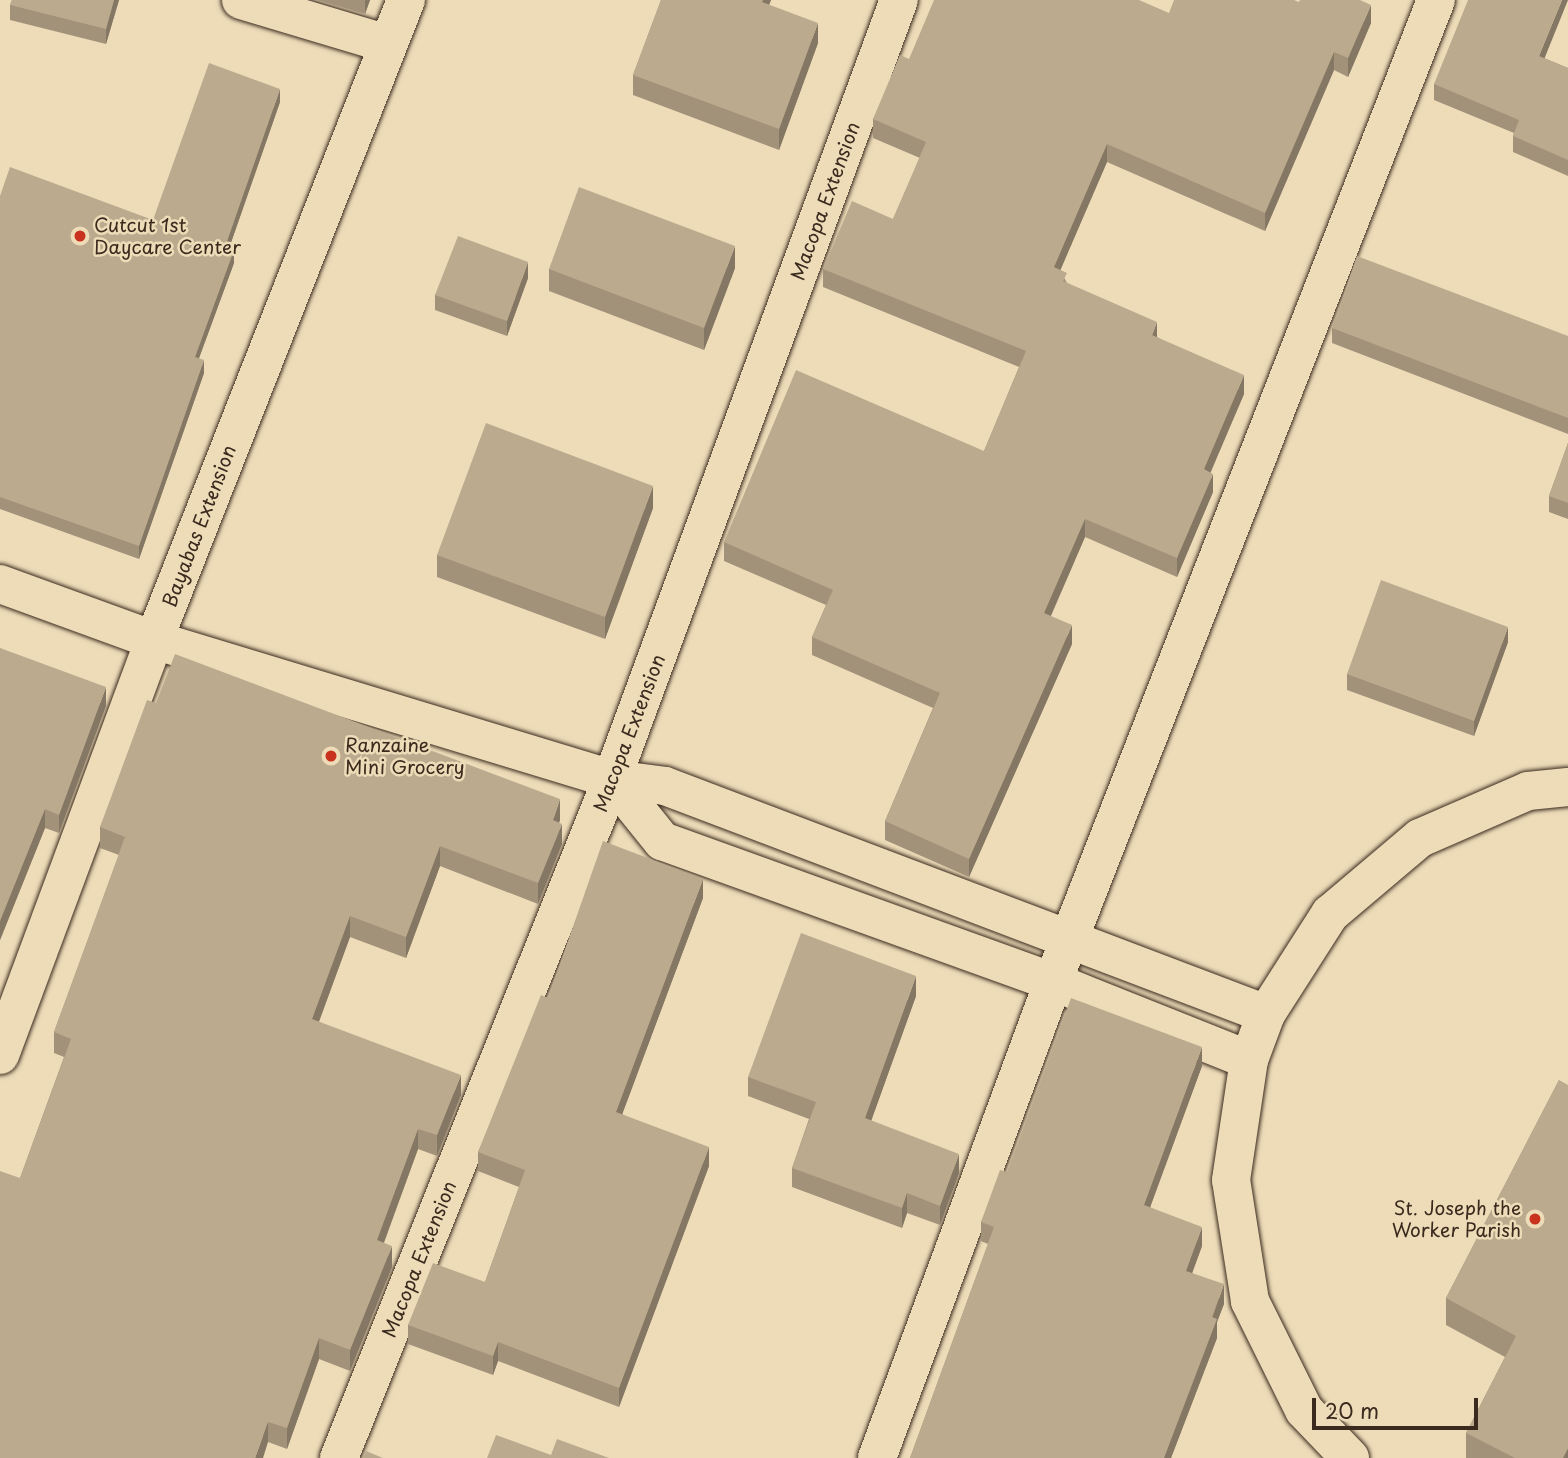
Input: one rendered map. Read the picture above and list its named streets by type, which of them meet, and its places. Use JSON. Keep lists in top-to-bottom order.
{
  "streets": {
    "street": ["Macopa Extension", "Bayabas Extension"]
  },
  "places": ["Cutcut 1st Daycare Center", "Ranzaine Mini Grocery", "St. Joseph the Worker Parish"],
  "scale_bar": "20 m"
}
